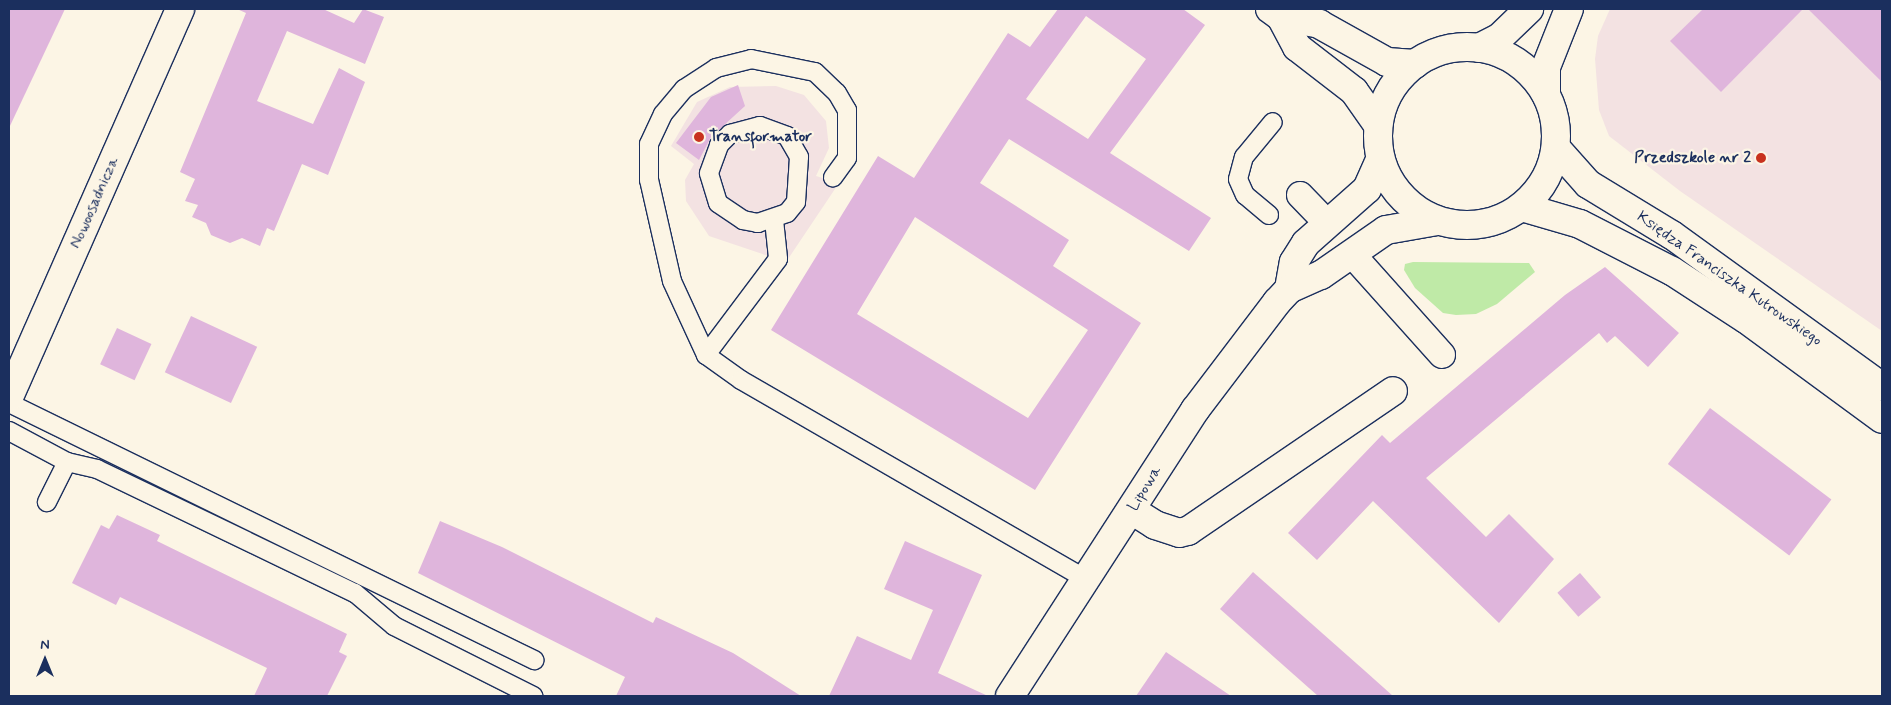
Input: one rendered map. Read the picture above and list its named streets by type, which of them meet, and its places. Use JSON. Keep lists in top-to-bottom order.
{
  "streets": {
    "street": ["Nowoosadnicza", "Księdza Franciszka Kutrowskiego", "Lipowa"]
  },
  "crossings": [
    ["Księdza Franciszka Kutrowskiego", "Lipowa"]
  ],
  "places": ["Transformator", "Przedszkole nr 2"],
  "north": "top"
}
